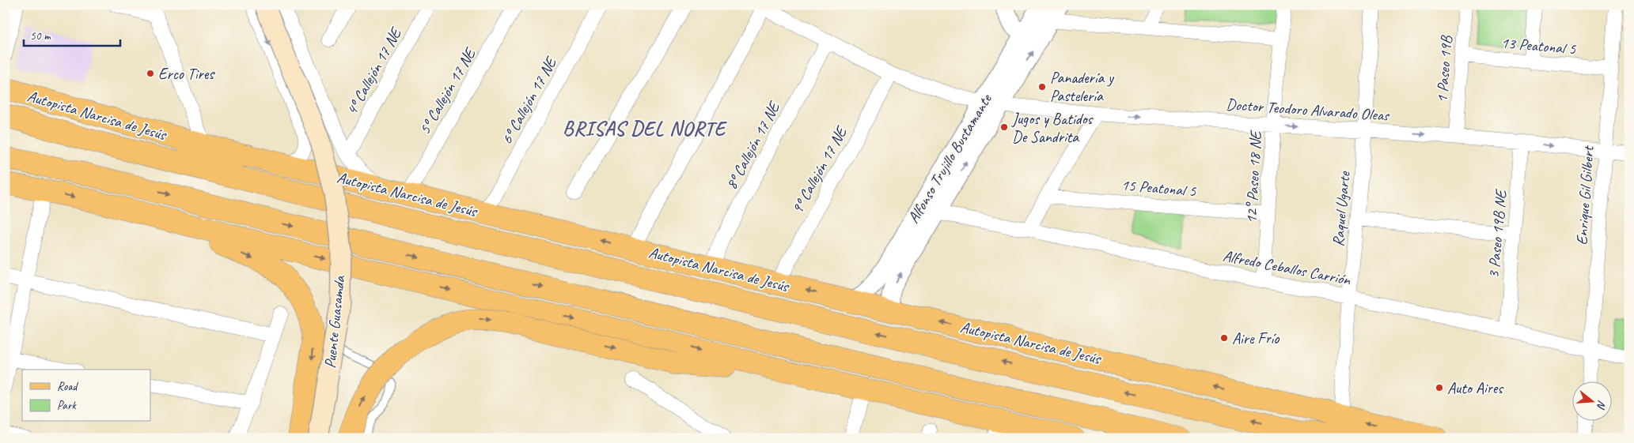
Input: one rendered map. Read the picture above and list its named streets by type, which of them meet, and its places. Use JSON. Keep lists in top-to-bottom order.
{
  "streets": {
    "main road": ["Autopista Narcisa de Jesús", "Puente Guasamda"],
    "street": [
      "13 Peatonal 5",
      "1 Paseo 19B",
      "4º Callejón 17 NE",
      "5º Callejón 17 NE",
      "6º Callejón 17 NE",
      "Doctor Teodoro Alvarado Oleas",
      "8º Callejón 17 NE",
      "Alfonso Trujillo Bustamante",
      "9º Callejón 17 NE",
      "12° Paseo 18 NE",
      "15 Peatonal 5",
      "Enrique Gil Gilbert",
      "Raquel Ugarte",
      "3 Paseo 19B NE",
      "Alfredo Ceballos Carrión"
    ]
  },
  "crossings": [
    ["13 Peatonal 5", "1 Paseo 19B"],
    ["13 Peatonal 5", "Enrique Gil Gilbert"],
    ["1 Paseo 19B", "Doctor Teodoro Alvarado Oleas"],
    ["5º Callejón 17 NE", "Autopista Narcisa de Jesús"],
    ["6º Callejón 17 NE", "Autopista Narcisa de Jesús"],
    ["Doctor Teodoro Alvarado Oleas", "8º Callejón 17 NE"],
    ["Doctor Teodoro Alvarado Oleas", "Alfonso Trujillo Bustamante"],
    ["Doctor Teodoro Alvarado Oleas", "9º Callejón 17 NE"],
    ["Doctor Teodoro Alvarado Oleas", "12° Paseo 18 NE"],
    ["Doctor Teodoro Alvarado Oleas", "Enrique Gil Gilbert"],
    ["Doctor Teodoro Alvarado Oleas", "Raquel Ugarte"],
    ["Doctor Teodoro Alvarado Oleas", "3 Paseo 19B NE"],
    ["Autopista Narcisa de Jesús", "8º Callejón 17 NE"],
    ["Autopista Narcisa de Jesús", "Alfonso Trujillo Bustamante"],
    ["Autopista Narcisa de Jesús", "9º Callejón 17 NE"],
    ["Autopista Narcisa de Jesús", "Raquel Ugarte"],
    ["Alfonso Trujillo Bustamante", "Alfredo Ceballos Carrión"],
    ["12° Paseo 18 NE", "15 Peatonal 5"],
    ["12° Paseo 18 NE", "Alfredo Ceballos Carrión"],
    ["Enrique Gil Gilbert", "Alfredo Ceballos Carrión"],
    ["Raquel Ugarte", "Alfredo Ceballos Carrión"],
    ["3 Paseo 19B NE", "Alfredo Ceballos Carrión"]
  ],
  "districts": ["BRISAS DEL NORTE"],
  "places": [
    "Erco Tires",
    "Panadería y Pastelería",
    "Jugos y Batidos De Sandrita",
    "Aire Frío",
    "Auto Aires"
  ],
  "legend": ["Road", "Park"],
  "scale_bar": "50 m",
  "north": "right"
}
